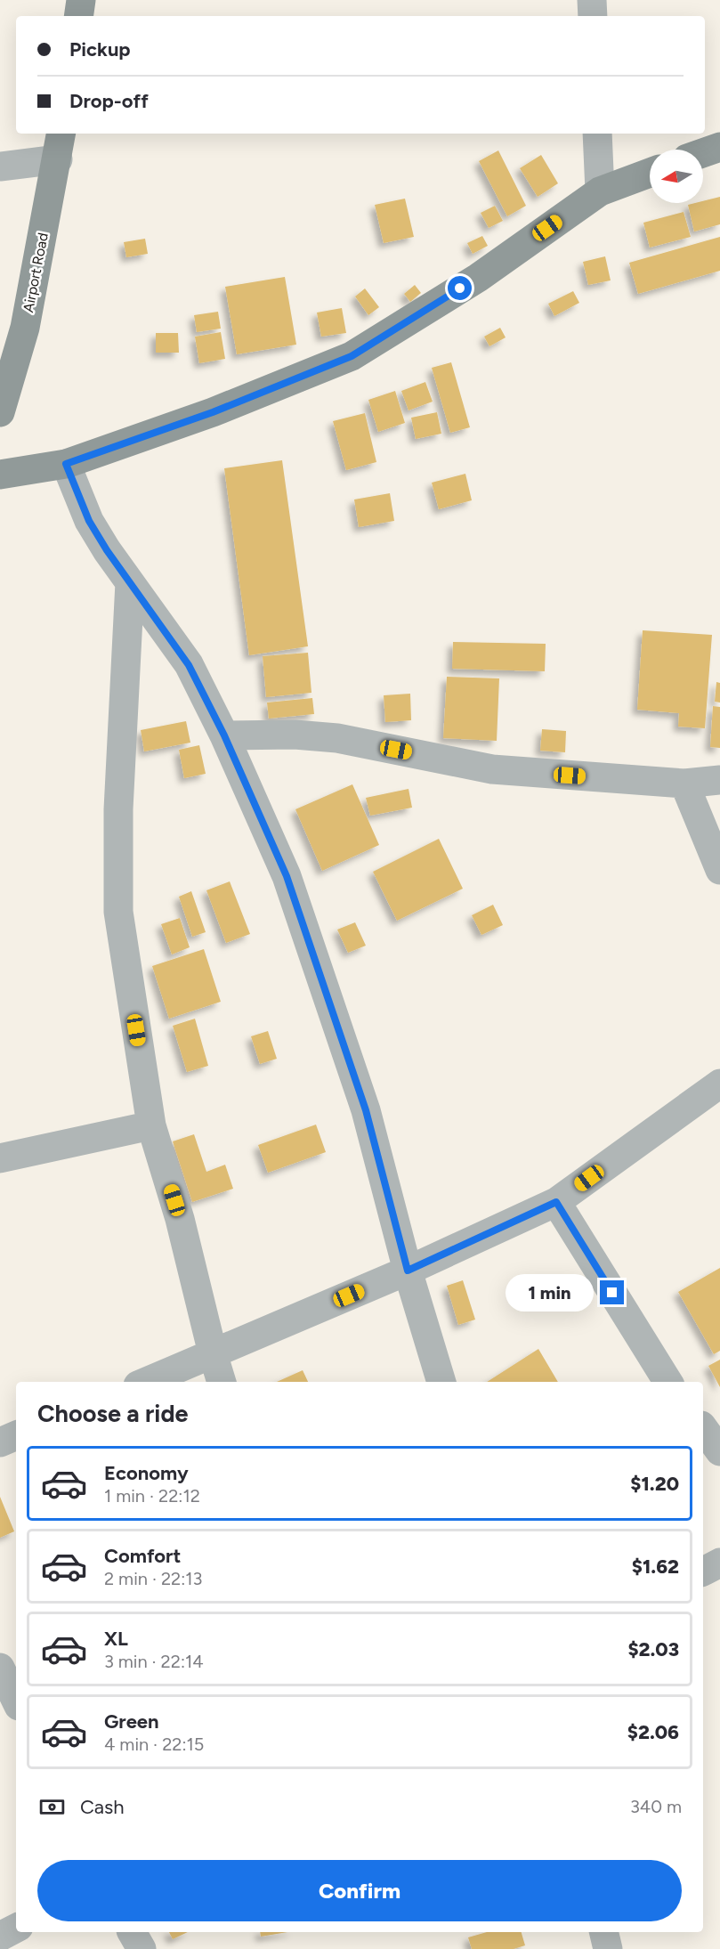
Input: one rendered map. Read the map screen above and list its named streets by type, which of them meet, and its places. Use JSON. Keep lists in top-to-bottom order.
{
  "streets": {
    "street": ["Airport Road"]
  },
  "north": "left",
  "page": {
    "banner": ["Pickup", "Drop-off"],
    "bubble": "1 min",
    "heading": "Choose a ride",
    "list": [
      {
        "name": "Economy",
        "note": "1 min · 22:12",
        "value": "$1.20"
      },
      {
        "name": "Comfort",
        "note": "2 min · 22:13",
        "value": "$1.62"
      },
      {
        "name": "XL",
        "note": "3 min · 22:14",
        "value": "$2.03"
      },
      {
        "name": "Green",
        "note": "4 min · 22:15",
        "value": "$2.06"
      }
    ],
    "pay": ["Cash", "340 m"],
    "buttons": "Confirm"
  }
}
